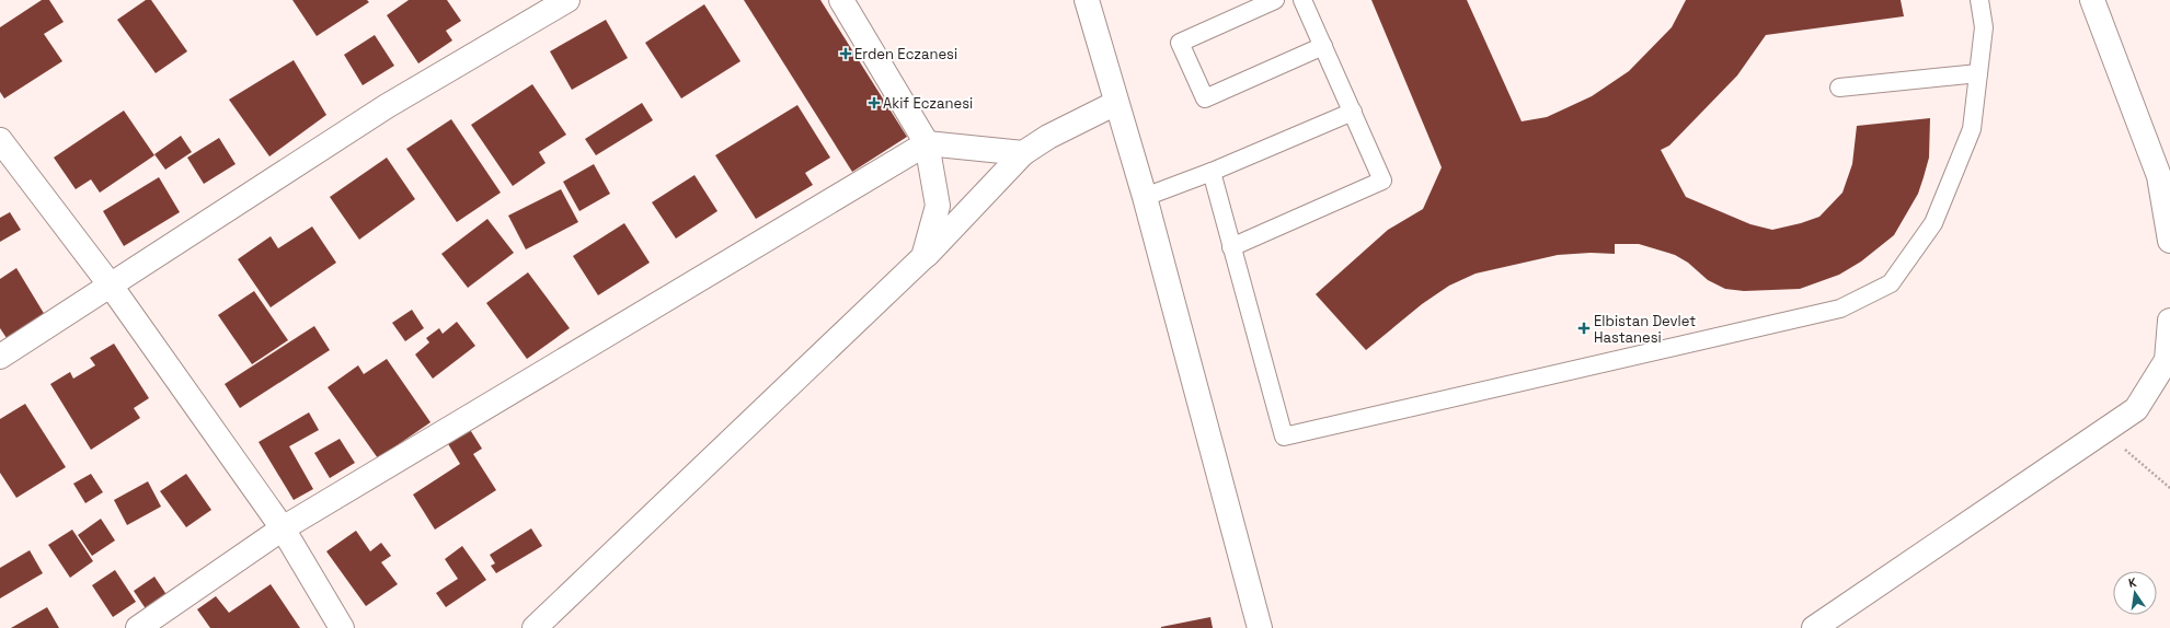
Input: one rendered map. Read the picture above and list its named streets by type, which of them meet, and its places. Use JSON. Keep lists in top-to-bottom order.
{
  "places": {
    "health": ["Erden Eczanesi", "Akif Eczanesi", "Elbistan Devlet Hastanesi"]
  },
  "north": "top"
}
